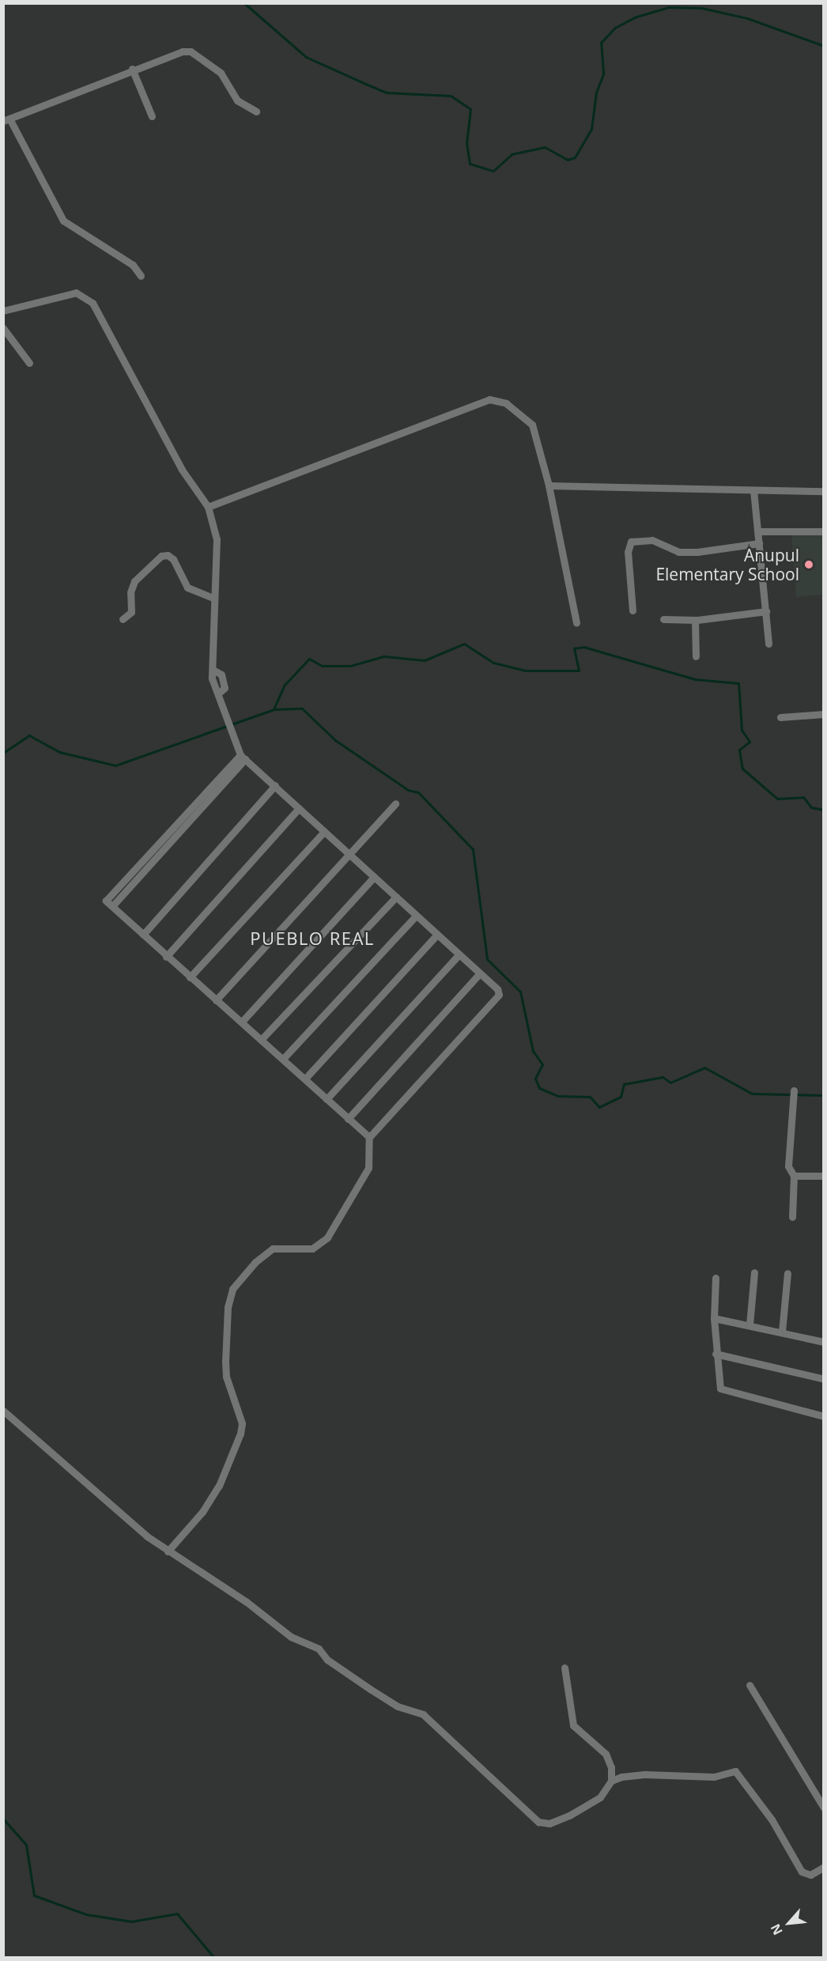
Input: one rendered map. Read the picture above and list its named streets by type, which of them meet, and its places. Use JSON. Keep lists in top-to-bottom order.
{
  "districts": ["PUEBLO REAL"],
  "places": ["Anupul Elementary School"],
  "north": "bottom left"
}
